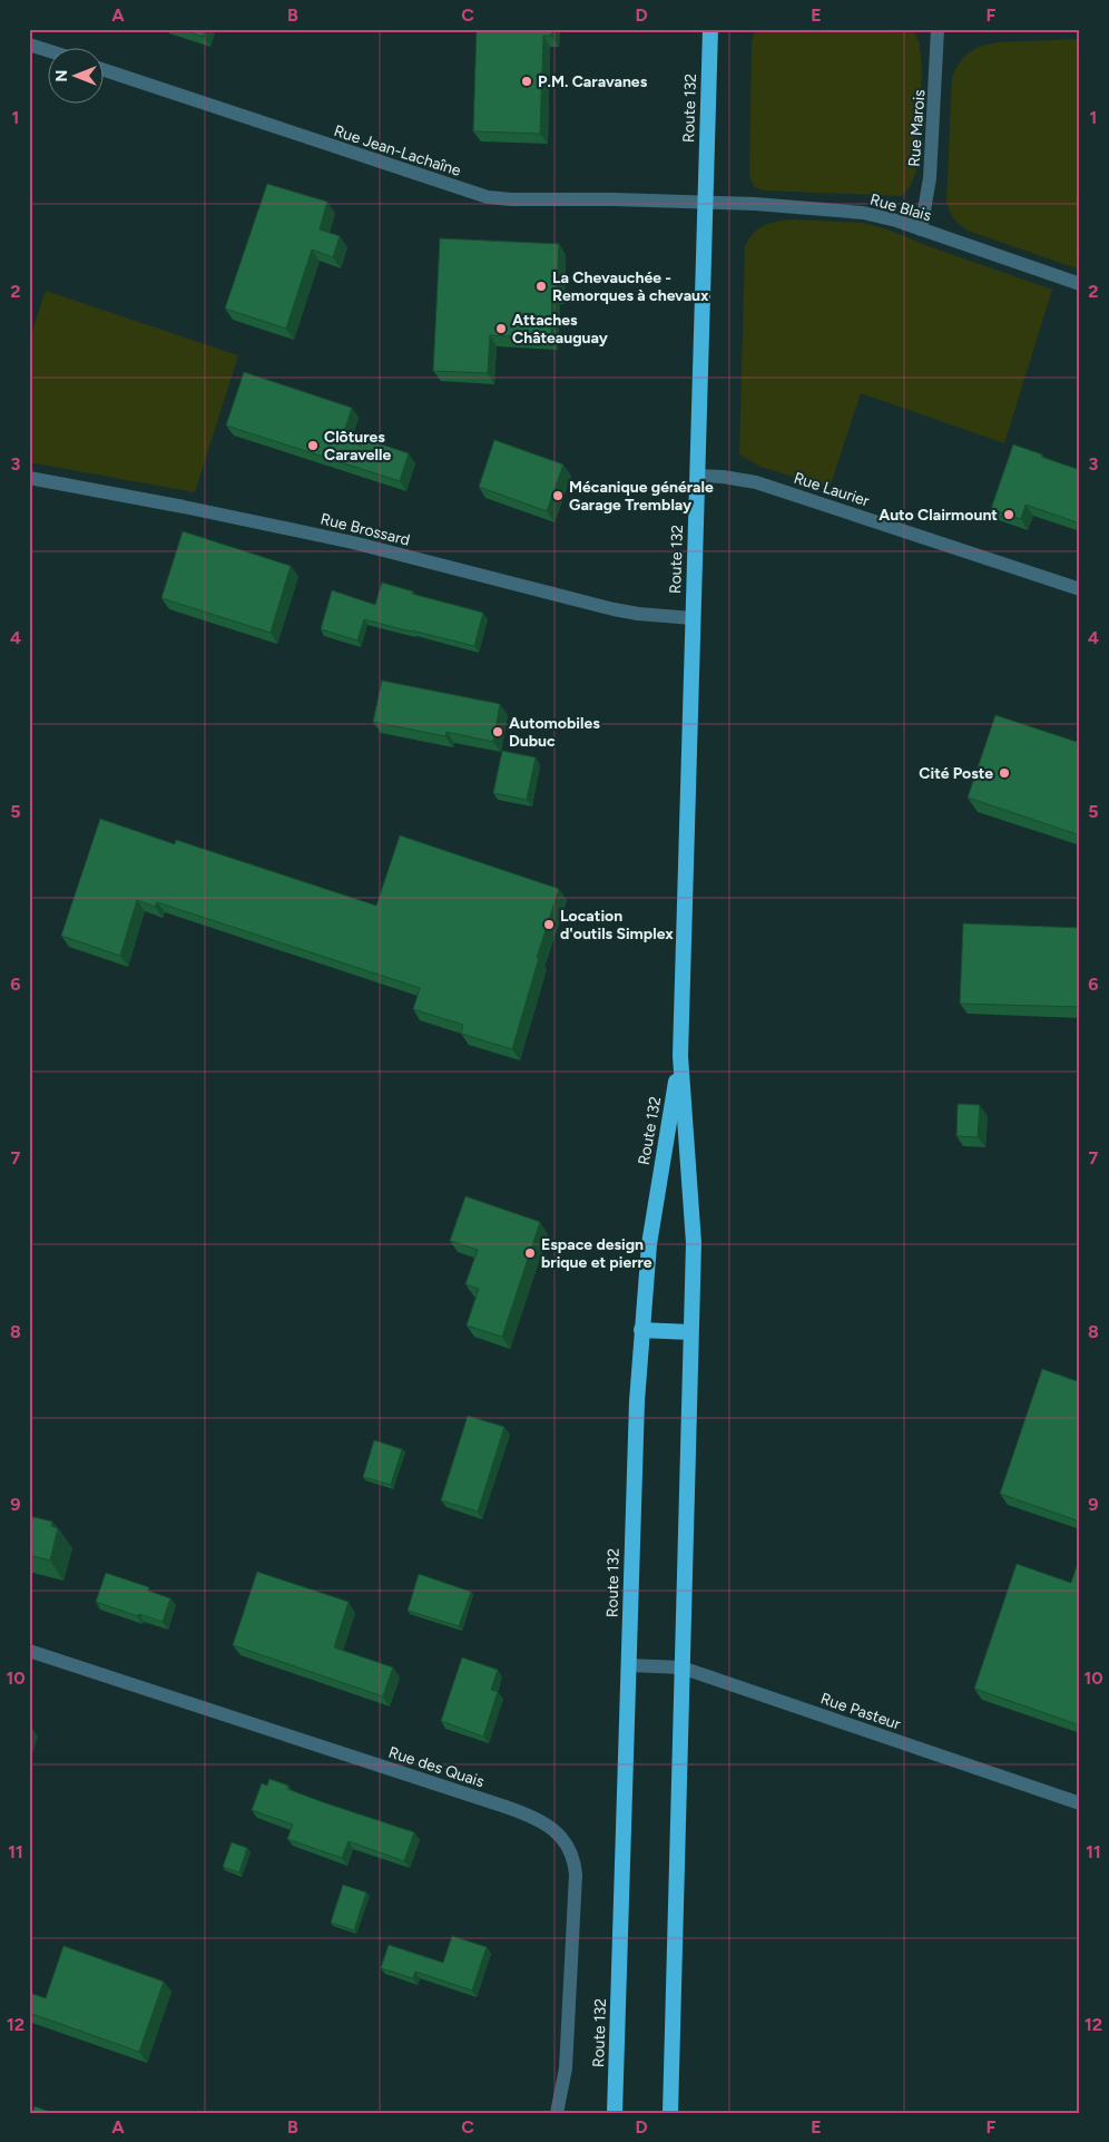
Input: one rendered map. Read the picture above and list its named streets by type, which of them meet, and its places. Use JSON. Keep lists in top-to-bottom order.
{
  "streets": {
    "highway": ["Route 132"],
    "street": [
      "Rue Marois",
      "Rue Jean-Lachaîne",
      "Rue Blais",
      "Rue Laurier",
      "Rue Brossard",
      "Rue Pasteur",
      "Rue des Quais"
    ]
  },
  "crossings": [
    ["Route 132", "Rue Jean-Lachaîne"],
    ["Route 132", "Rue Blais"],
    ["Route 132", "Rue Laurier"],
    ["Route 132", "Rue Brossard"],
    ["Route 132", "Rue Pasteur"],
    ["Rue Marois", "Rue Blais"],
    ["Rue Jean-Lachaîne", "Rue Blais"]
  ],
  "places": [
    "P.M. Caravanes",
    "La Chevauchée - Remorques à chevaux",
    "Attaches Châteauguay",
    "Clôtures Caravelle",
    "Mécanique générale Garage Tremblay",
    "Auto Clairmount",
    "Automobiles Dubuc",
    "Cité Poste",
    "Location d'outils Simplex",
    "Espace design brique et pierre"
  ],
  "north": "left",
  "grid": {
    "columns": [
      "A",
      "B",
      "C",
      "D",
      "E",
      "F"
    ],
    "rows": [
      "1",
      "2",
      "3",
      "4",
      "5",
      "6",
      "7",
      "8",
      "9",
      "10",
      "11",
      "12"
    ]
  }
}
